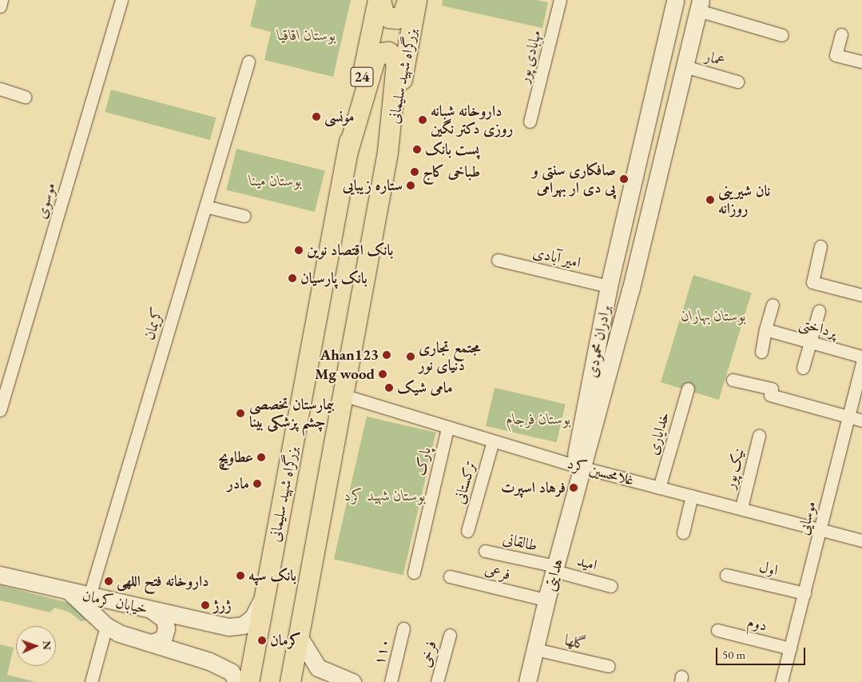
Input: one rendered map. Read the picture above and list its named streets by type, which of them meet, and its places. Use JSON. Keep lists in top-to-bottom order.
{
  "streets": {
    "highway": ["بزرگراه شهید سلیمانی", "24"],
    "main road": ["برادران محمودی", "هدایتی", "خیابان کرمان"],
    "street": [
      "مهابادی پور",
      "عمار",
      "موسوی",
      "امیر آبادی",
      "کریمان",
      "پرداختی",
      "خدایاری",
      "پارک",
      "نیک پور",
      "غلامحسین کرد",
      "ترکستانی",
      "موسایی",
      "طالقانی",
      "امید",
      "اول",
      "فرعی",
      "دوم",
      "گلها",
      "۱۱۰",
      "فرخی"
    ]
  },
  "crossings": [
    ["عمار", "برادران محمودی"],
    ["بزرگراه شهید سلیمانی", "خیابان کرمان"],
    ["امیر آبادی", "برادران محمودی"],
    ["کریمان", "خیابان کرمان"],
    ["برادران محمودی", "غلامحسین کرد"],
    ["برادران محمودی", "هدایتی"],
    ["خدایاری", "غلامحسین کرد"],
    ["پارک", "غلامحسین کرد"],
    ["نیک پور", "غلامحسین کرد"],
    ["غلامحسین کرد", "ترکستانی"],
    ["غلامحسین کرد", "موسایی"],
    ["غلامحسین کرد", "هدایتی"],
    ["موسایی", "اول"],
    ["موسایی", "دوم"],
    ["طالقانی", "امید"],
    ["طالقانی", "هدایتی"],
    ["امید", "هدایتی"],
    ["هدایتی", "گلها"]
  ],
  "parks": [
    "بوستان اقاقیا",
    "بوستان مینا",
    "بوستان بهاران",
    "بوستان فرجام",
    "بوستان شهید کرد"
  ],
  "places": [
    "مونسی",
    "داروخانه شبانه روزی دکتر نگین",
    "پست بانک",
    "طباخی کاج",
    "صافکاری سنتی و پی دی ار بهرامی",
    "ستاره زیبایی",
    "نان شیرینی روزانه",
    "بانک اقتصاد نوین",
    "بانک پارسیان",
    "Ahan123",
    "مجتمع تجاری دنیای نور",
    "Mg wood",
    "مامی شیک",
    "بیمارستان تخصصی چشم پزشکی بینا",
    "عطاویچ",
    "مادر",
    "فرهاد اسپرت",
    "بانک سپه",
    "داروخانه فتح اللهی",
    "ژرژ",
    "کرمان"
  ],
  "scale_bar": "50 m",
  "north": "right"
}
